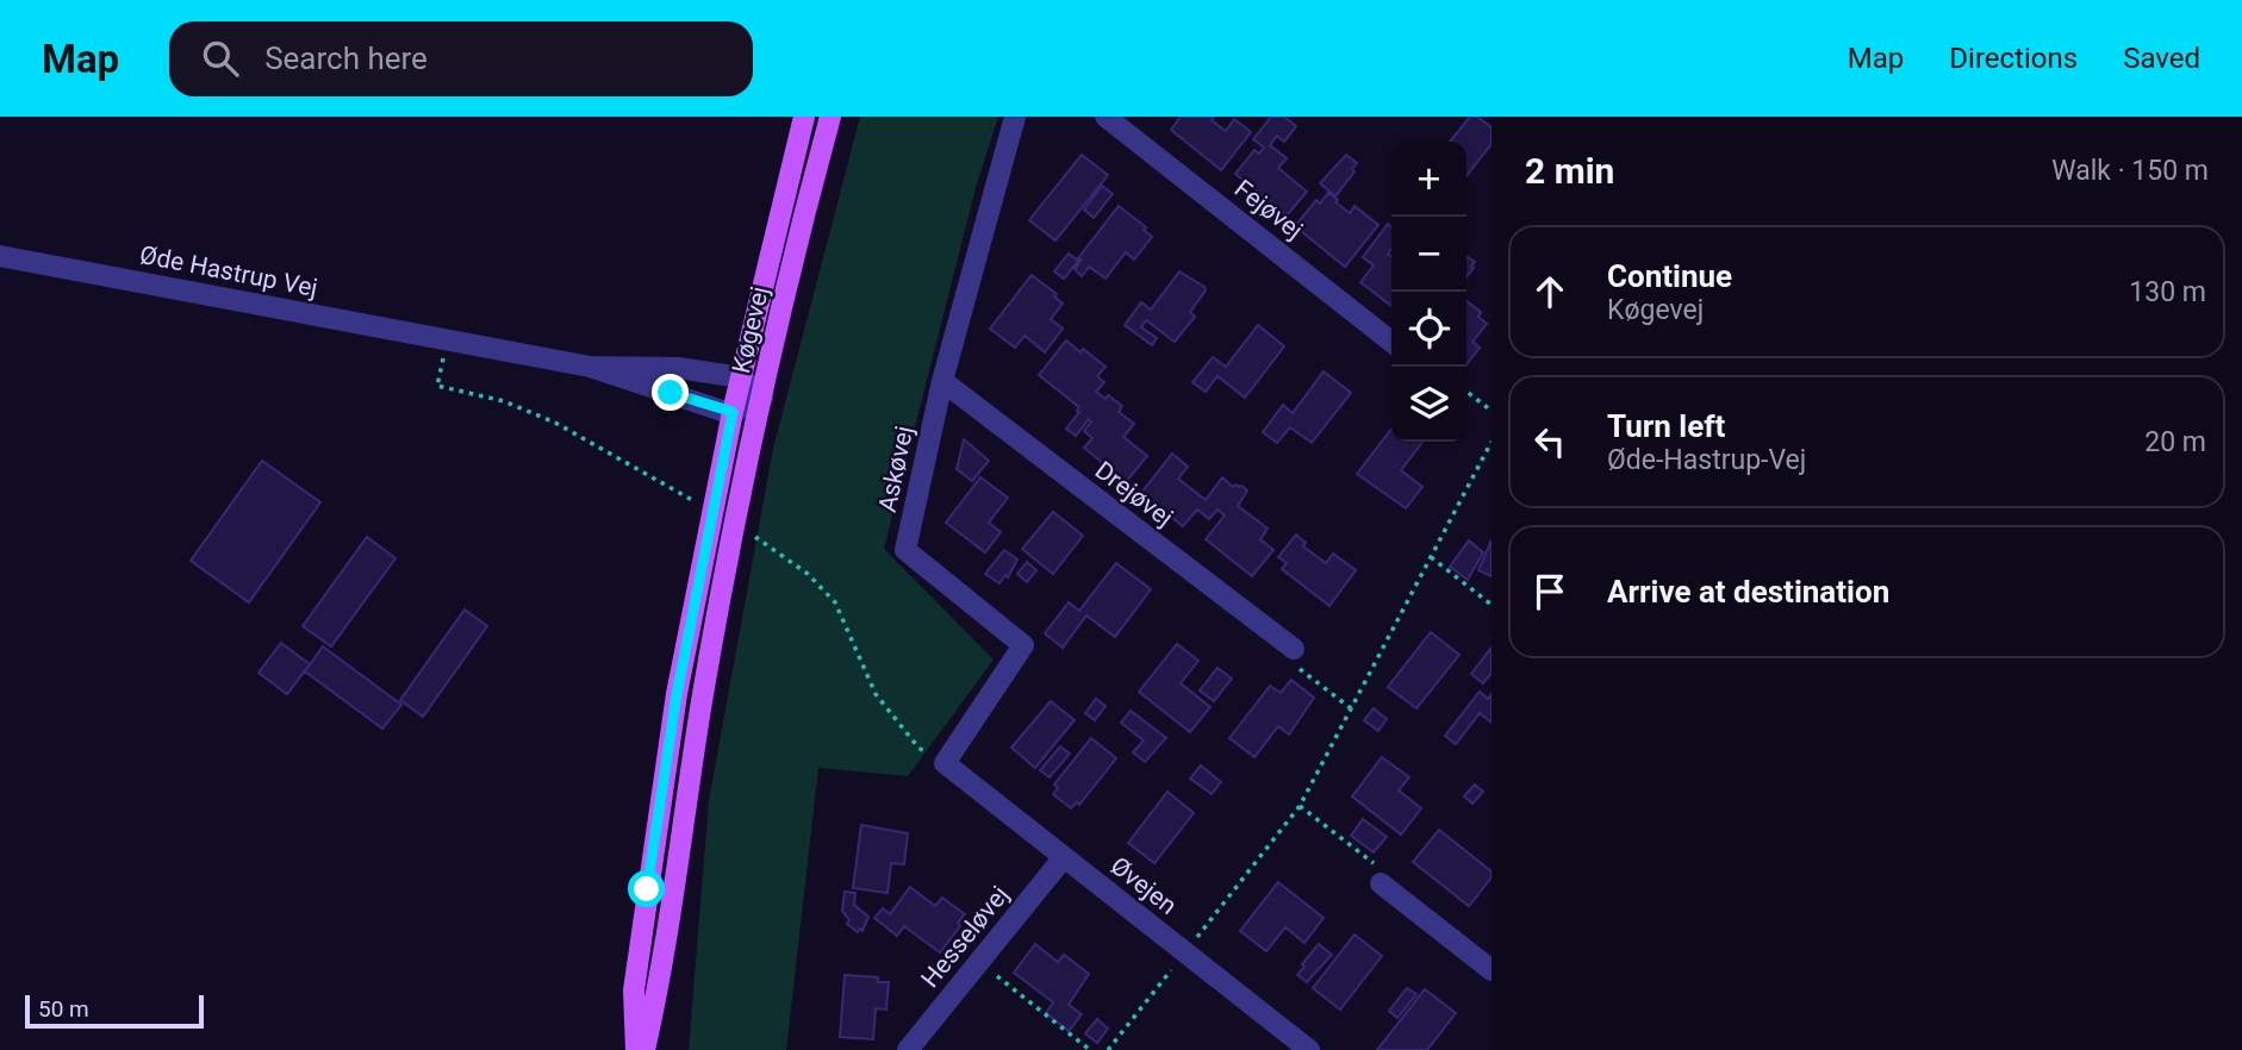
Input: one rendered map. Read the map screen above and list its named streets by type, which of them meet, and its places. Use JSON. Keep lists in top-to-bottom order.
{
  "streets": {
    "main road": ["Køgevej"],
    "street": [
      "Fejøvej",
      "Øde Hastrup Vej",
      "Askøvej",
      "Drejøvej",
      "Øvejen",
      "Hesseløvej"
    ]
  },
  "crossings": [
    ["Askøvej", "Drejøvej"],
    ["Askøvej", "Øvejen"],
    ["Øvejen", "Hesseløvej"]
  ],
  "scale_bar": "50 m",
  "page": {
    "header": "Map",
    "search": "Search here",
    "nav": ["Map", "Directions", "Saved"],
    "heading": ["2 min", "Walk · 150 m"],
    "map_buttons": ["+", "−"],
    "list": [
      ["Continue", "Køgevej", "130 m"],
      ["Turn left", "Øde-Hastrup-Vej", "20 m"],
      "Arrive at destination"
    ],
    "scale": "50 m"
  }
}
